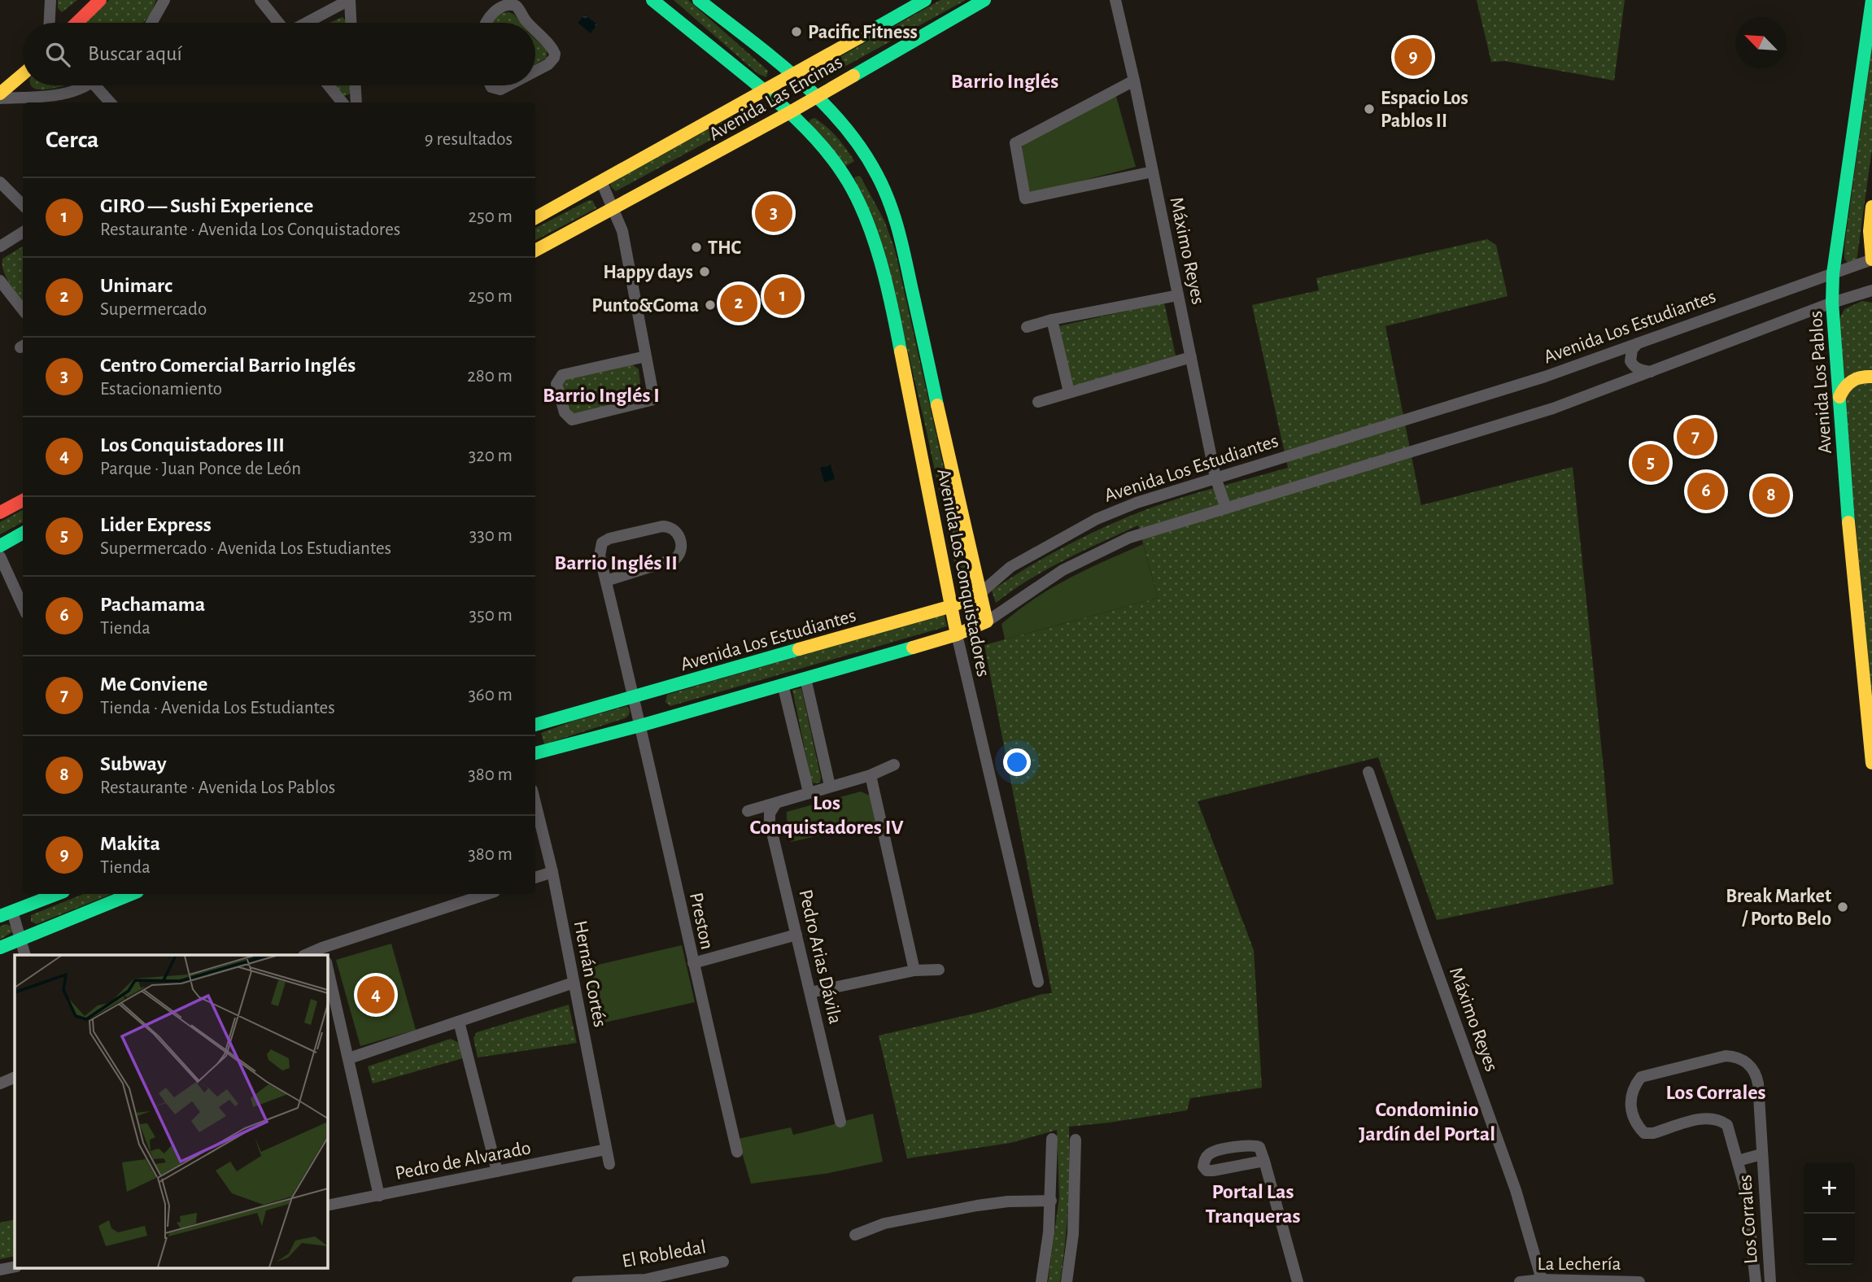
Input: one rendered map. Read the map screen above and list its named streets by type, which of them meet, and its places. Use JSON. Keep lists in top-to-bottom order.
{
  "streets": {
    "street": [
      "Avenida Las Encinas",
      "Máximo Reyes",
      "Avenida Los Estudiantes",
      "Avenida Los Pablos",
      "Avenida Los Conquistadores",
      "Preston",
      "Pedro Arias Dávila",
      "Hernán Cortés",
      "Pedro de Alvarado",
      "Los Corrales",
      "El Robledal",
      "La Lechería"
    ]
  },
  "crossings": [
    ["Avenida Las Encinas", "Avenida Los Conquistadores"],
    ["Máximo Reyes", "Avenida Los Estudiantes"],
    ["Máximo Reyes", "La Lechería"],
    ["Avenida Los Estudiantes", "Avenida Los Pablos"],
    ["Avenida Los Estudiantes", "Avenida Los Conquistadores"],
    ["Avenida Los Estudiantes", "Preston"],
    ["Hernán Cortés", "Pedro de Alvarado"]
  ],
  "districts": [
    "Barrio Inglés",
    "Barrio Inglés I",
    "Barrio Inglés II",
    "Los Conquistadores IV",
    "Los Corrales",
    "Condominio Jardín del Portal",
    "Portal Las Tranqueras"
  ],
  "places": [
    "Pacific Fitness",
    "Espacio Los Pablos II",
    "THC",
    "Happy days",
    "Punto&Goma",
    "Break Market / Porto Belo"
  ],
  "north": "top left",
  "page": {
    "search": "Buscar aquí",
    "pins": [
      "9",
      "3",
      "1",
      "2",
      "7",
      "5",
      "6",
      "8",
      "4"
    ],
    "heading": ["Cerca", "9 resultados"],
    "list": [
      {
        "mark": "1",
        "name": "GIRO — Sushi Experience",
        "note": "Restaurante · Avenida Los Conquistadores",
        "value": "250 m"
      },
      {
        "mark": "2",
        "name": "Unimarc",
        "note": "Supermercado",
        "value": "250 m"
      },
      {
        "mark": "3",
        "name": "Centro Comercial Barrio Inglés",
        "note": "Estacionamiento",
        "value": "280 m"
      },
      {
        "mark": "4",
        "name": "Los Conquistadores III",
        "note": "Parque · Juan Ponce de León",
        "value": "320 m"
      },
      {
        "mark": "5",
        "name": "Lider Express",
        "note": "Supermercado · Avenida Los Estudiantes",
        "value": "330 m"
      },
      {
        "mark": "6",
        "name": "Pachamama",
        "note": "Tienda",
        "value": "350 m"
      },
      {
        "mark": "7",
        "name": "Me Conviene",
        "note": "Tienda · Avenida Los Estudiantes",
        "value": "360 m"
      },
      {
        "mark": "8",
        "name": "Subway",
        "note": "Restaurante · Avenida Los Pablos",
        "value": "380 m"
      },
      {
        "mark": "9",
        "name": "Makita",
        "note": "Tienda",
        "value": "380 m"
      }
    ],
    "map_buttons": ["+", "−"]
  }
}
